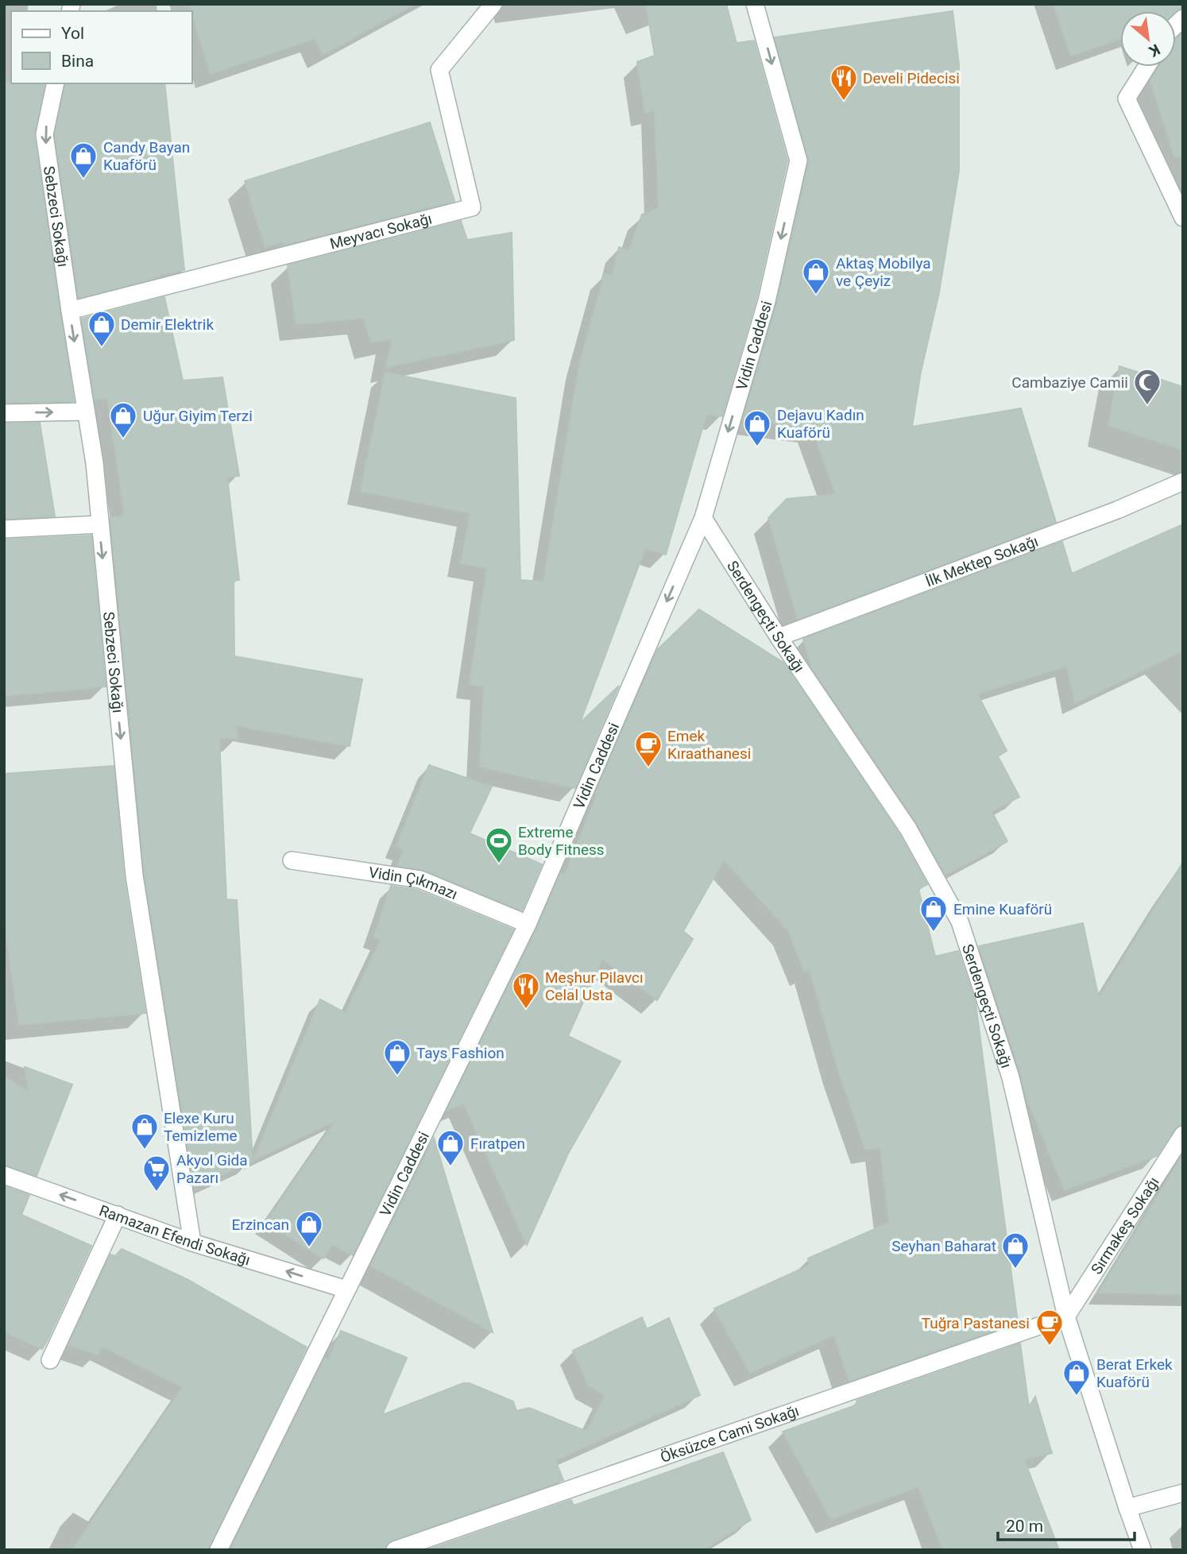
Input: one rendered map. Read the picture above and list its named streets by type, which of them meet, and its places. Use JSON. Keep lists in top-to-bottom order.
{
  "streets": {
    "street": [
      "Sebzeci Sokağı",
      "Meyvacı Sokağı",
      "Vidin Caddesi",
      "İlk Mektep Sokağı",
      "Serdengeçti Sokağı",
      "Vidin Çıkmazı",
      "Sırmakeş Sokağı",
      "Ramazan Efendi Sokağı",
      "Öksüzce Cami Sokağı"
    ]
  },
  "crossings": [
    ["Sebzeci Sokağı", "Meyvacı Sokağı"],
    ["Sebzeci Sokağı", "Ramazan Efendi Sokağı"],
    ["Vidin Caddesi", "Serdengeçti Sokağı"],
    ["Vidin Caddesi", "Vidin Çıkmazı"],
    ["Vidin Caddesi", "Ramazan Efendi Sokağı"],
    ["İlk Mektep Sokağı", "Serdengeçti Sokağı"],
    ["Serdengeçti Sokağı", "Sırmakeş Sokağı"],
    ["Serdengeçti Sokağı", "Öksüzce Cami Sokağı"],
    ["Sırmakeş Sokağı", "Öksüzce Cami Sokağı"]
  ],
  "one_way": ["Sebzeci Sokağı", "Vidin Caddesi", "Ramazan Efendi Sokağı"],
  "places": {
    "restaurant": ["Develi Pidecisi", "Meşhur Pilavcı Celal Usta"],
    "shop": [
      "Candy Bayan Kuaförü",
      "Aktaş Mobilya ve Çeyiz",
      "Demir Elektrik",
      "Uğur Giyim Terzi",
      "Dejavu Kadın Kuaförü",
      "Emine Kuaförü",
      "Tays Fashion",
      "Elexe Kuru Temizleme",
      "Fıratpen",
      "Erzincan",
      "Seyhan Baharat",
      "Berat Erkek Kuaförü"
    ],
    "mosque": ["Cambaziye Camii"],
    "cafe": ["Emek Kıraathanesi", "Tuğra Pastanesi"],
    "sports": ["Extreme Body Fitness"],
    "supermarket": ["Akyol Gida Pazarı"]
  },
  "legend": ["Yol", "Bina"],
  "scale_bar": "20 m",
  "north": "bottom right"
}
